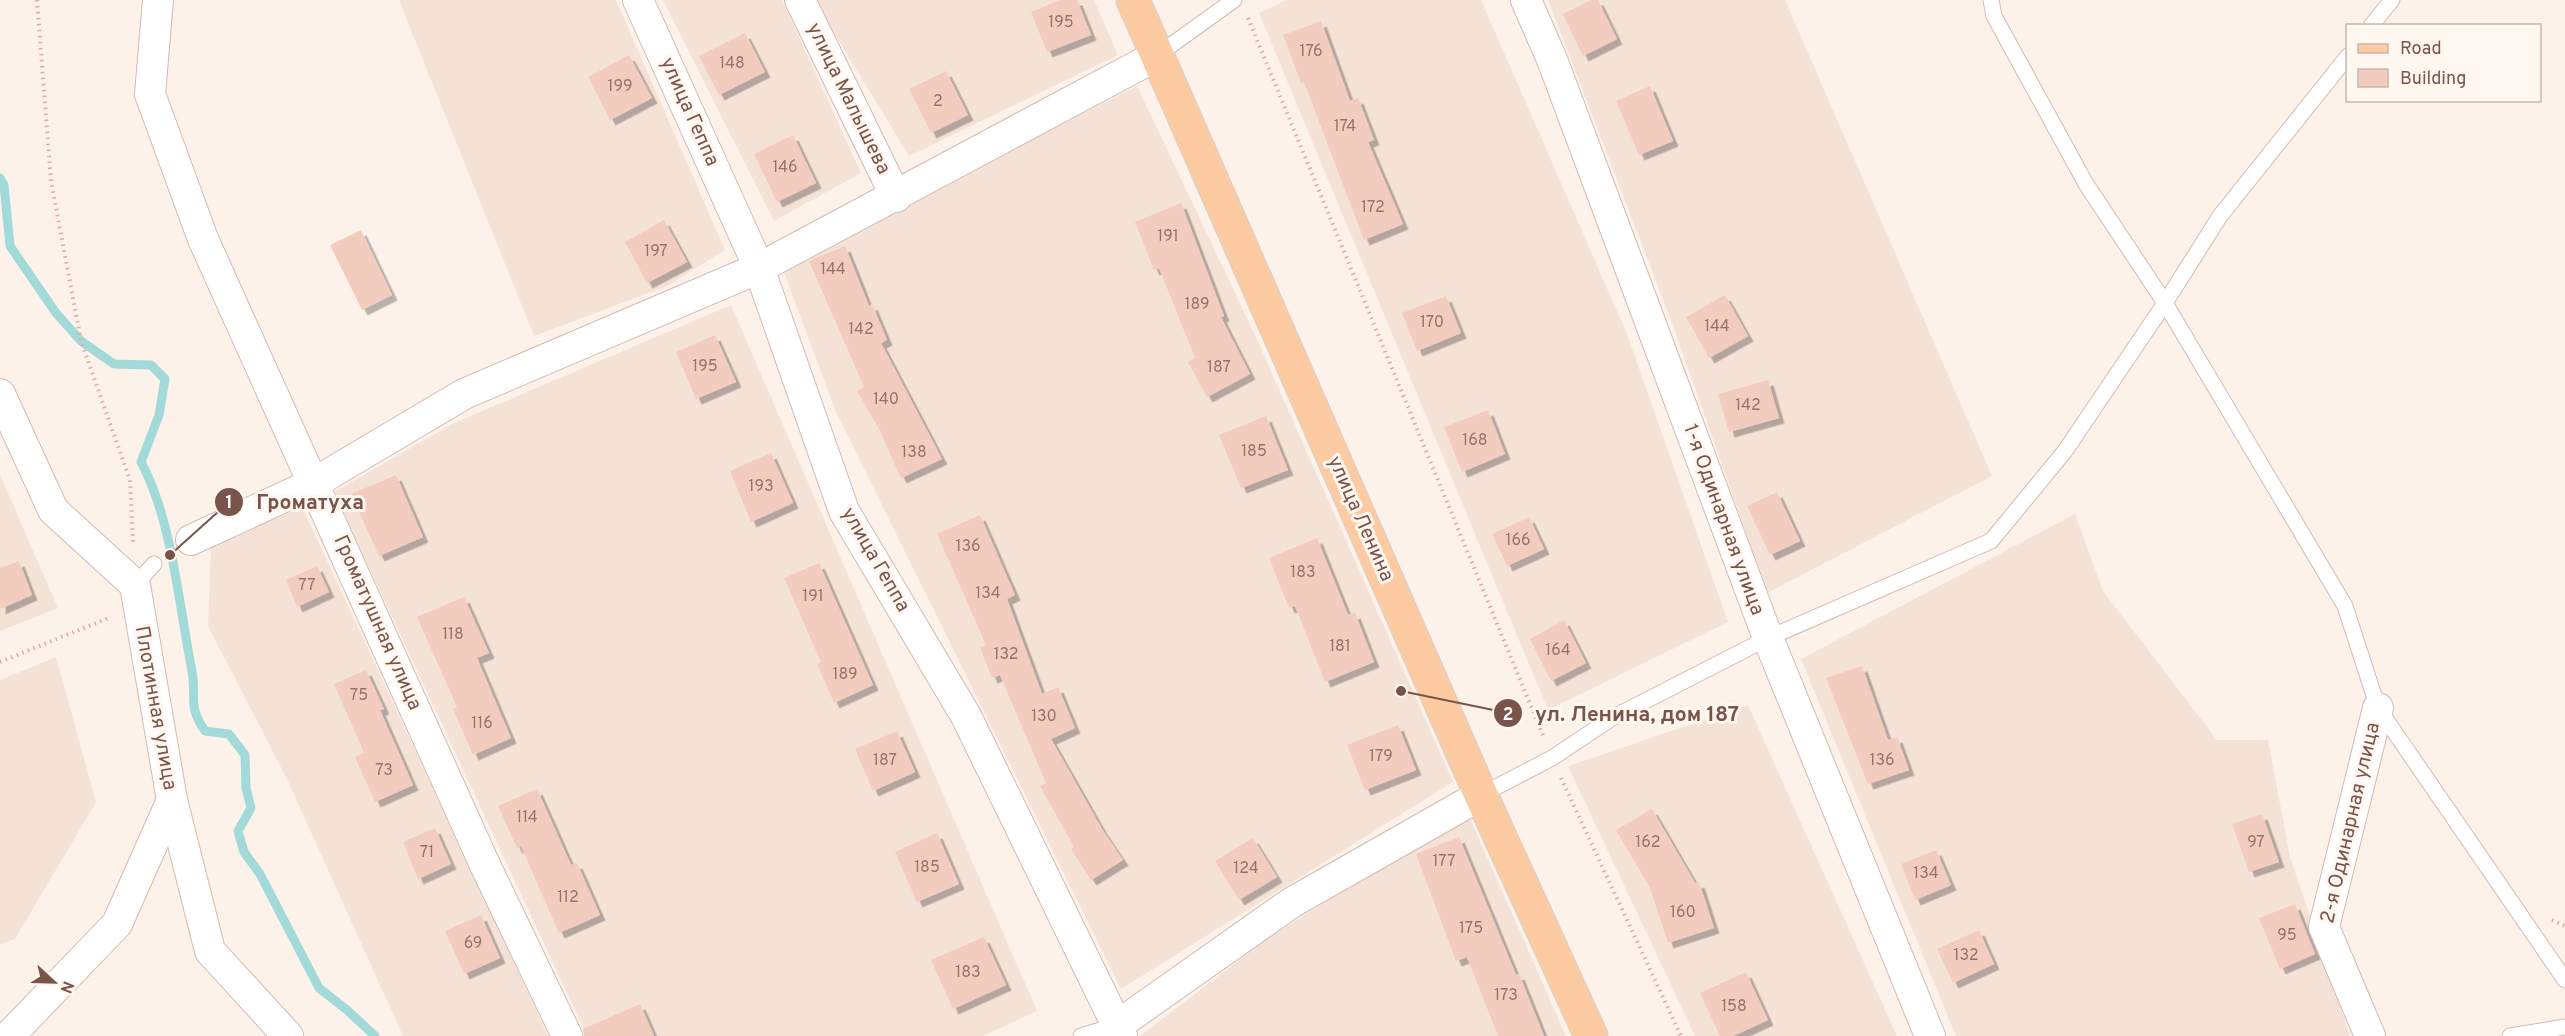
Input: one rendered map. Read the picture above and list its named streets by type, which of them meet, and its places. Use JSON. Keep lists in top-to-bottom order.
{
  "streets": {
    "main road": ["улица Ленина"],
    "street": [
      "улица Малышева",
      "улица Геппа",
      "1-я Одинарная улица",
      "Громатушная улица",
      "Плотинная улица",
      "2-я Одинарная улица"
    ]
  },
  "places": ["Громатуха", "ул. Ленина, дом 187"],
  "house_numbers": [
    "195",
    "176",
    "148",
    "199",
    "2",
    "174",
    "146",
    "172",
    "191",
    "197",
    "144",
    "189",
    "170",
    "144",
    "142",
    "195",
    "187",
    "140",
    "142",
    "168",
    "185",
    "138",
    "193",
    "166",
    "136",
    "183",
    "77",
    "134",
    "191",
    "118",
    "181",
    "164",
    "132",
    "189",
    "75",
    "130",
    "116",
    "179",
    "187",
    "136",
    "73",
    "114",
    "162",
    "97",
    "71",
    "177",
    "185",
    "124",
    "134",
    "112",
    "160",
    "175",
    "95",
    "69",
    "132",
    "183",
    "173",
    "158"
  ],
  "legend": ["Road", "Building"],
  "north": "right"
}
